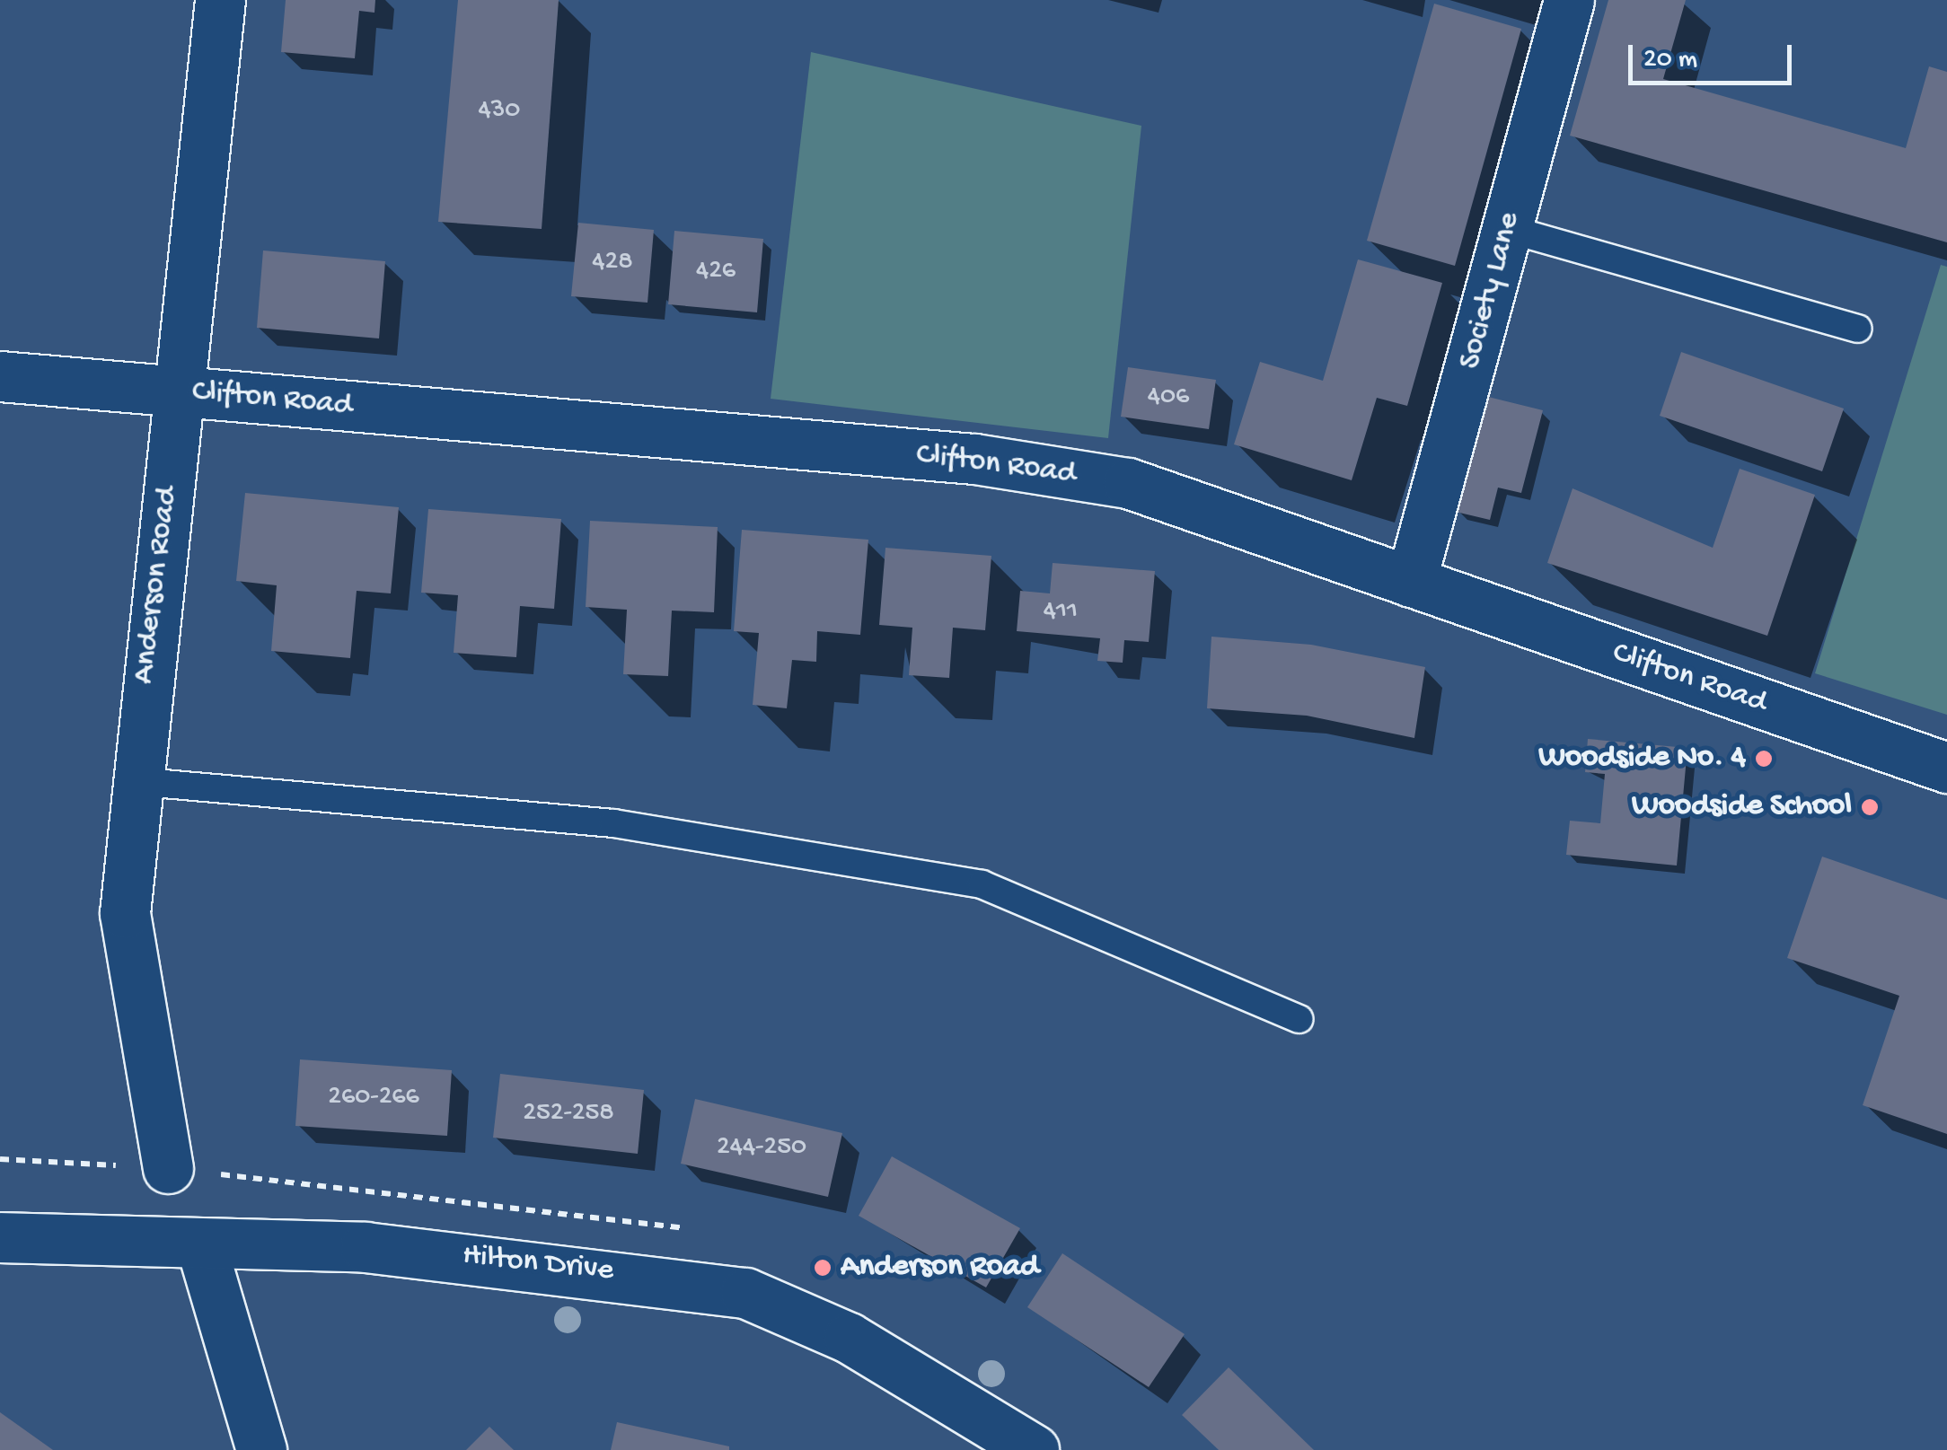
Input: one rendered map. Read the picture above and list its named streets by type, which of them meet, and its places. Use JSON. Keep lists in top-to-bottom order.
{
  "streets": {
    "street": [
      "Society Lane",
      "Clifton Road",
      "Anderson Road",
      "Hilton Drive"
    ]
  },
  "crossings": [
    ["Society Lane", "Clifton Road"],
    ["Clifton Road", "Anderson Road"]
  ],
  "places": ["Woodside No. 4", "Woodside School", "Anderson Road"],
  "house_numbers": [
    "430",
    "428",
    "426",
    "406",
    "411",
    "260-266",
    "252-258",
    "244-250"
  ],
  "scale_bar": "20 m"
}
